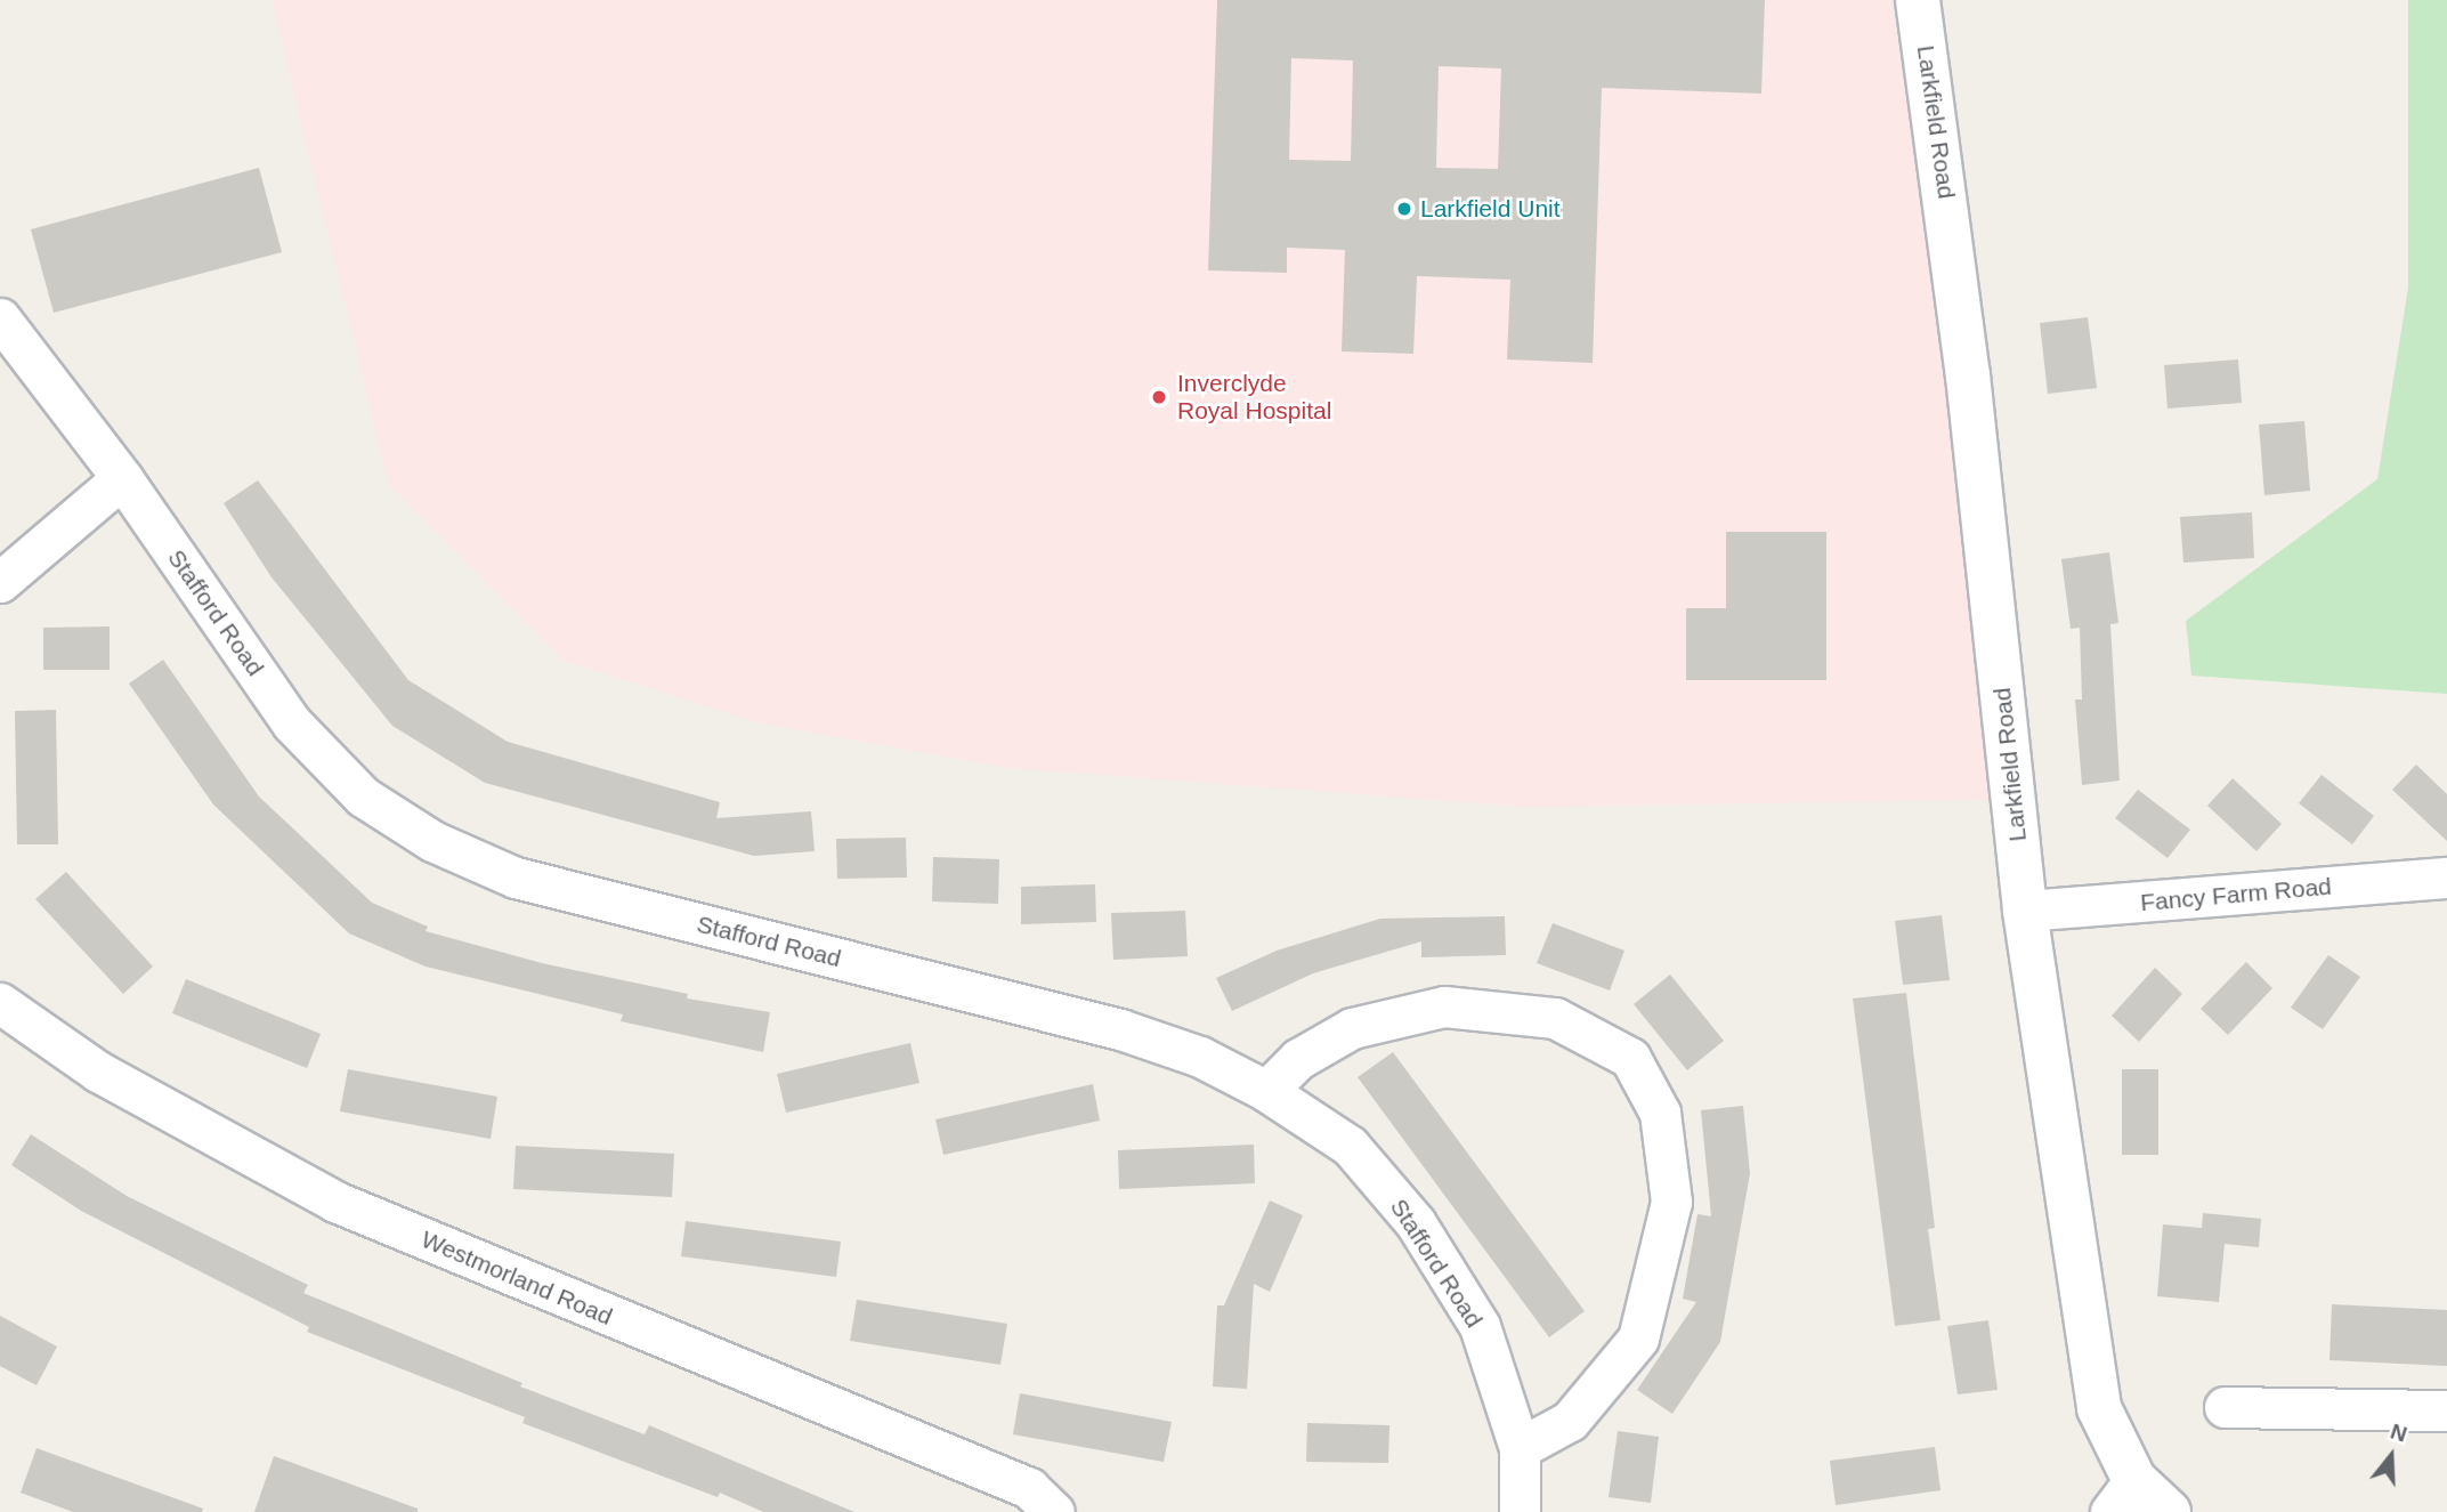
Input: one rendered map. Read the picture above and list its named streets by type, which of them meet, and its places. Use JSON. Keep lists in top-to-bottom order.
{
  "streets": {
    "street": [
      "Larkfield Road",
      "Stafford Road",
      "Fancy Farm Road",
      "Westmorland Road"
    ]
  },
  "crossings": [
    ["Larkfield Road", "Fancy Farm Road"]
  ],
  "places": ["Larkfield Unit", "Inverclyde Royal Hospital"],
  "north": "top"
}
